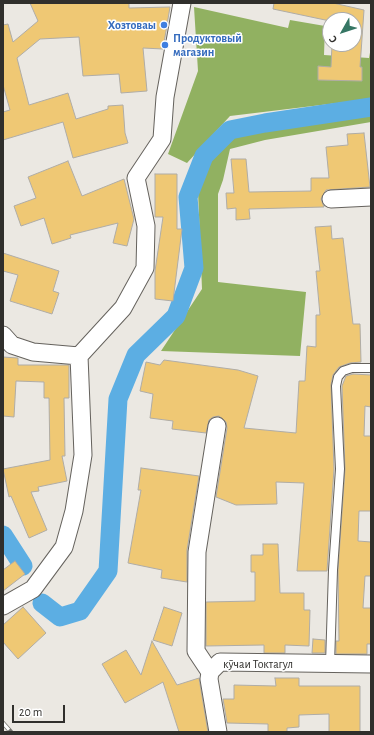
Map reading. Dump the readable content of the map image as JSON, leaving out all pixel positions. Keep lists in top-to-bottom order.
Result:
{
  "streets": {
    "street": ["кӯчаи Токтагул"]
  },
  "places": ["Хозтоваы", "Продуктовый магазин"],
  "scale_bar": "20 m",
  "north": "bottom left"
}
